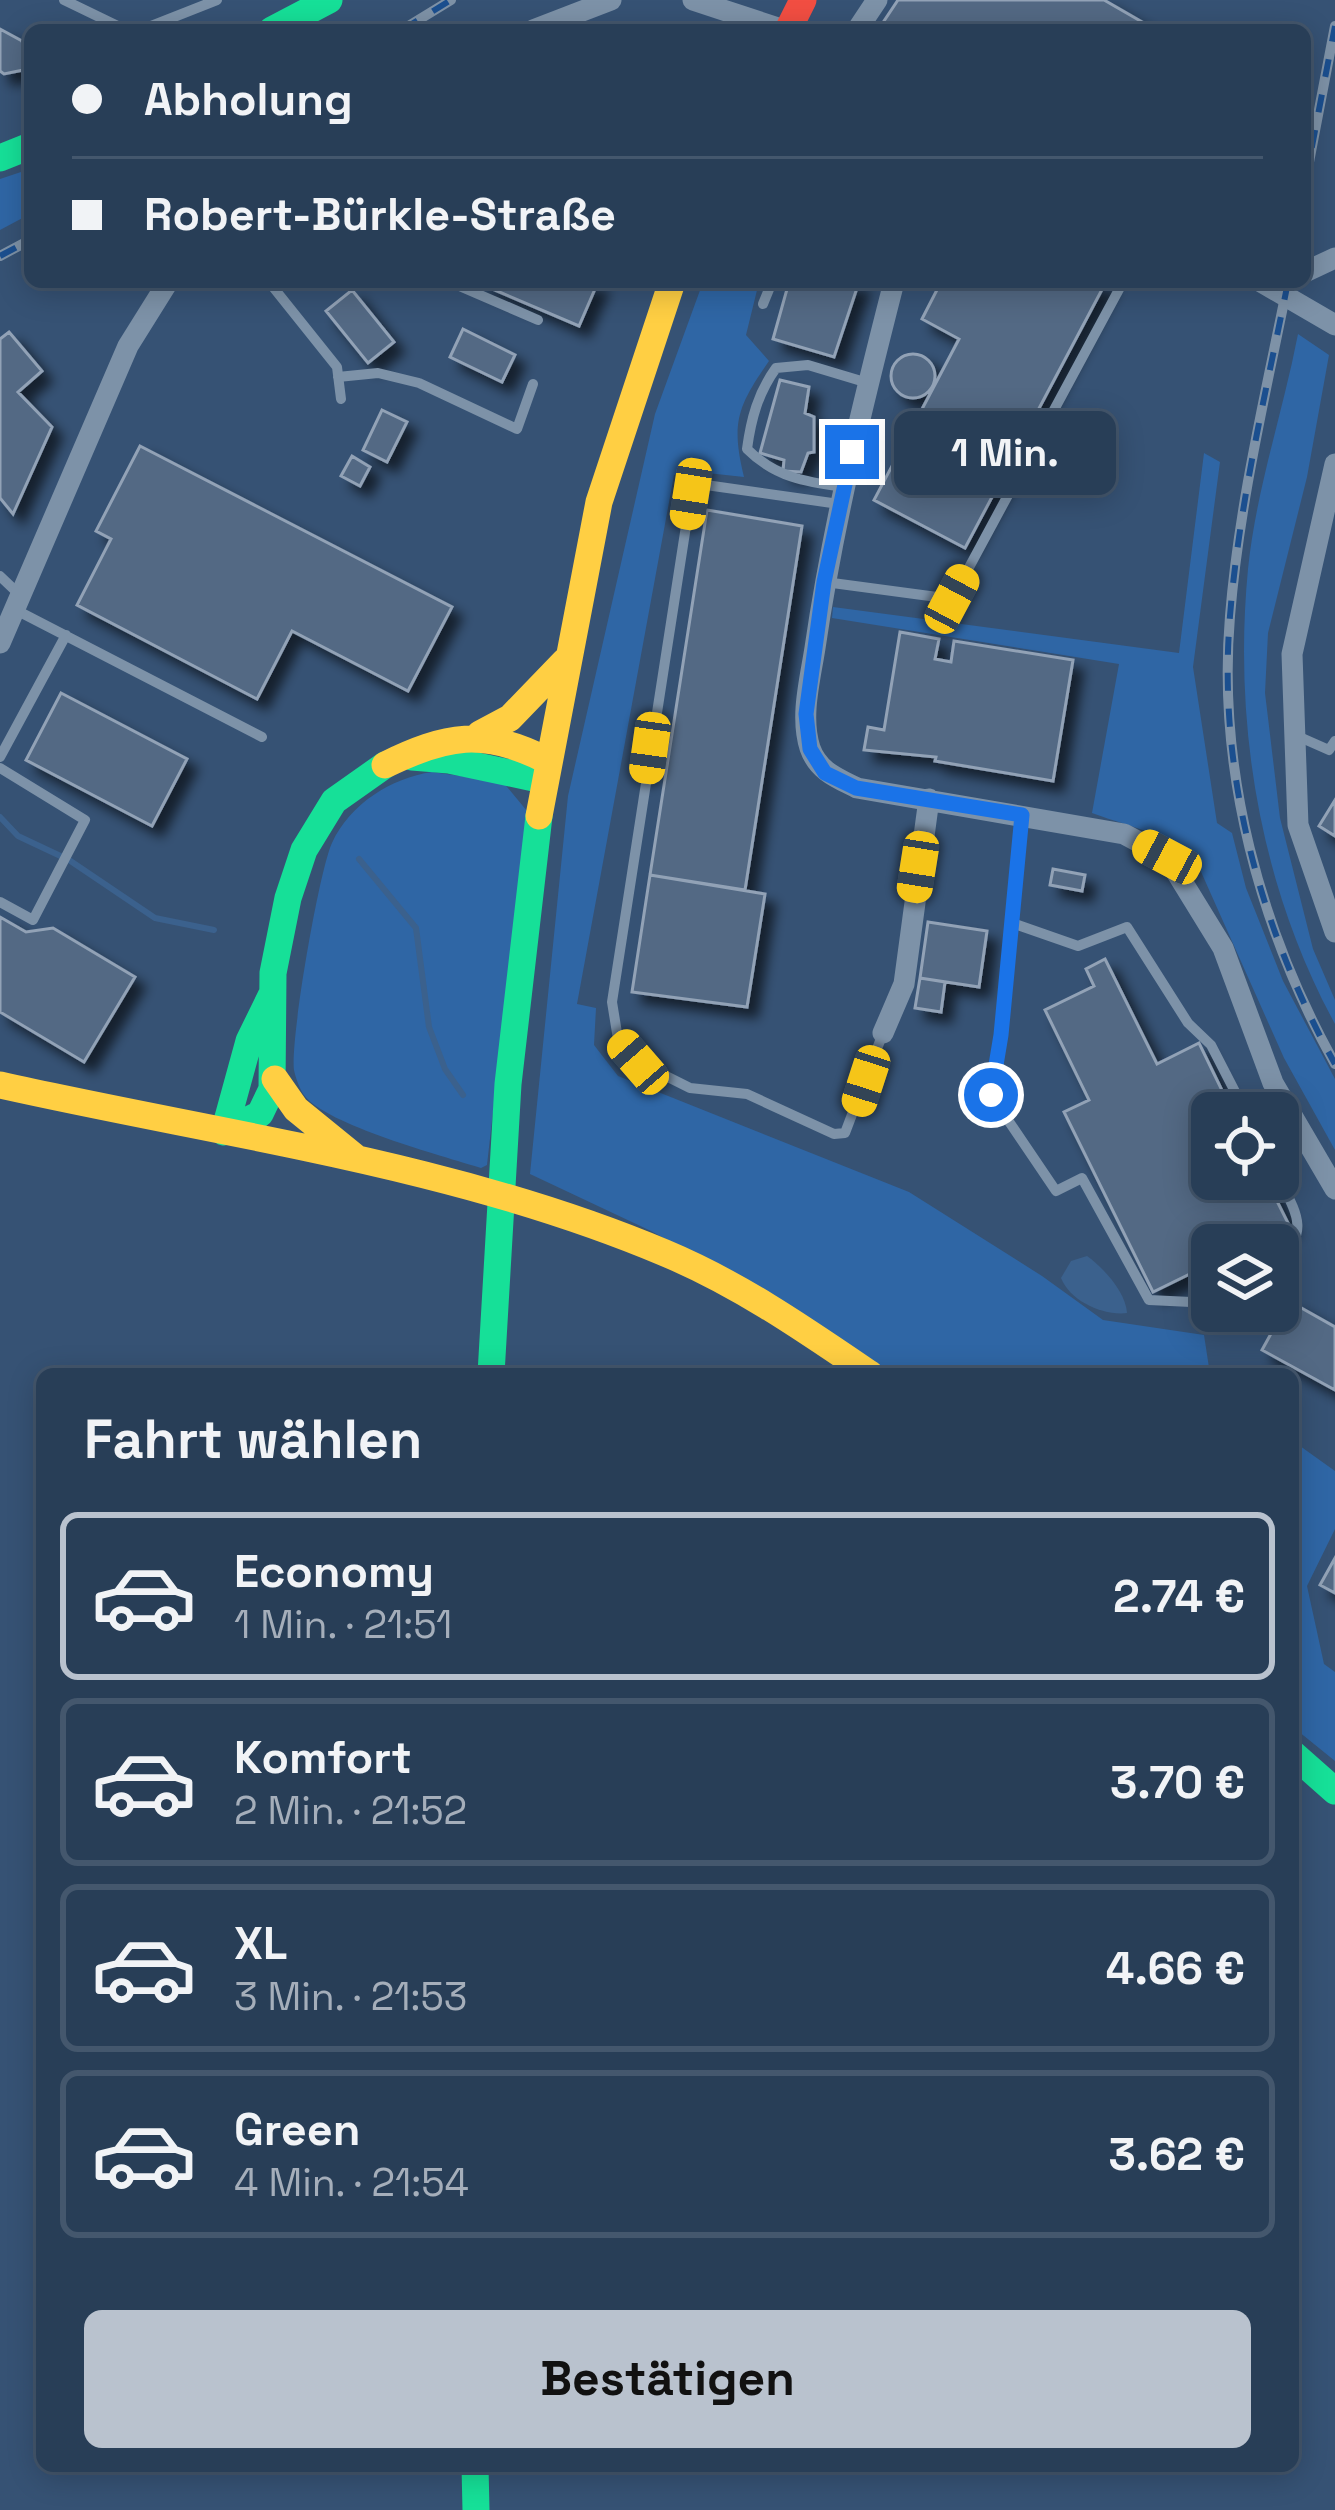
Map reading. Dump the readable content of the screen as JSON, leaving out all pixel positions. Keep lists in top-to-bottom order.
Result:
{
  "page": {
    "banner": ["Abholung", "Robert-Bürkle-Straße"],
    "bubble": "1 Min.",
    "heading": "Fahrt wählen",
    "list": [
      {
        "name": "Economy",
        "note": "1 Min. · 21:51",
        "value": "2.74 €"
      },
      {
        "name": "Komfort",
        "note": "2 Min. · 21:52",
        "value": "3.70 €"
      },
      {
        "name": "XL",
        "note": "3 Min. · 21:53",
        "value": "4.66 €"
      },
      {
        "name": "Green",
        "note": "4 Min. · 21:54",
        "value": "3.62 €"
      }
    ],
    "buttons": "Bestätigen"
  }
}
